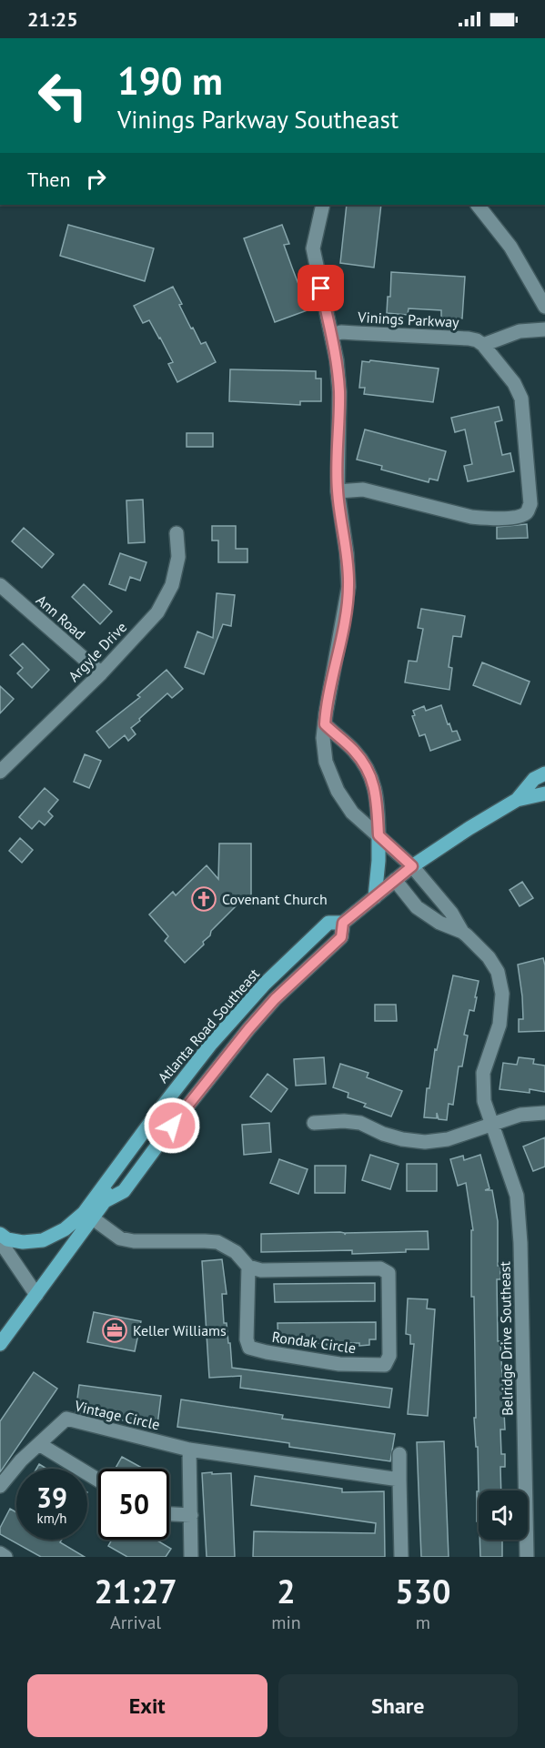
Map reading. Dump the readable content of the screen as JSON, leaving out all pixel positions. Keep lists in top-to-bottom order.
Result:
{
  "streets": {
    "main road": ["Atlanta Road Southeast"],
    "street": [
      "Vinings Parkway",
      "Ann Road",
      "Argyle Drive",
      "Belridge Drive Southeast",
      "Rondak Circle",
      "Vintage Circle"
    ]
  },
  "crossings": [
    ["Vinings Parkway", "Belridge Drive Southeast"],
    ["Ann Road", "Argyle Drive"],
    ["Atlanta Road Southeast", "Belridge Drive Southeast"]
  ],
  "places": {
    "church": ["Covenant Church"],
    "office": ["Keller Williams"]
  },
  "page": {
    "status": "21:25",
    "turn": ["190 m", "Vinings Parkway Southeast"],
    "then": "Then",
    "speed": "39 km/h",
    "limit": "50",
    "eta": [
      "21:27",
      "Arrival",
      "2",
      "min",
      "530",
      "m"
    ],
    "buttons": ["Exit", "Share"]
  }
}
